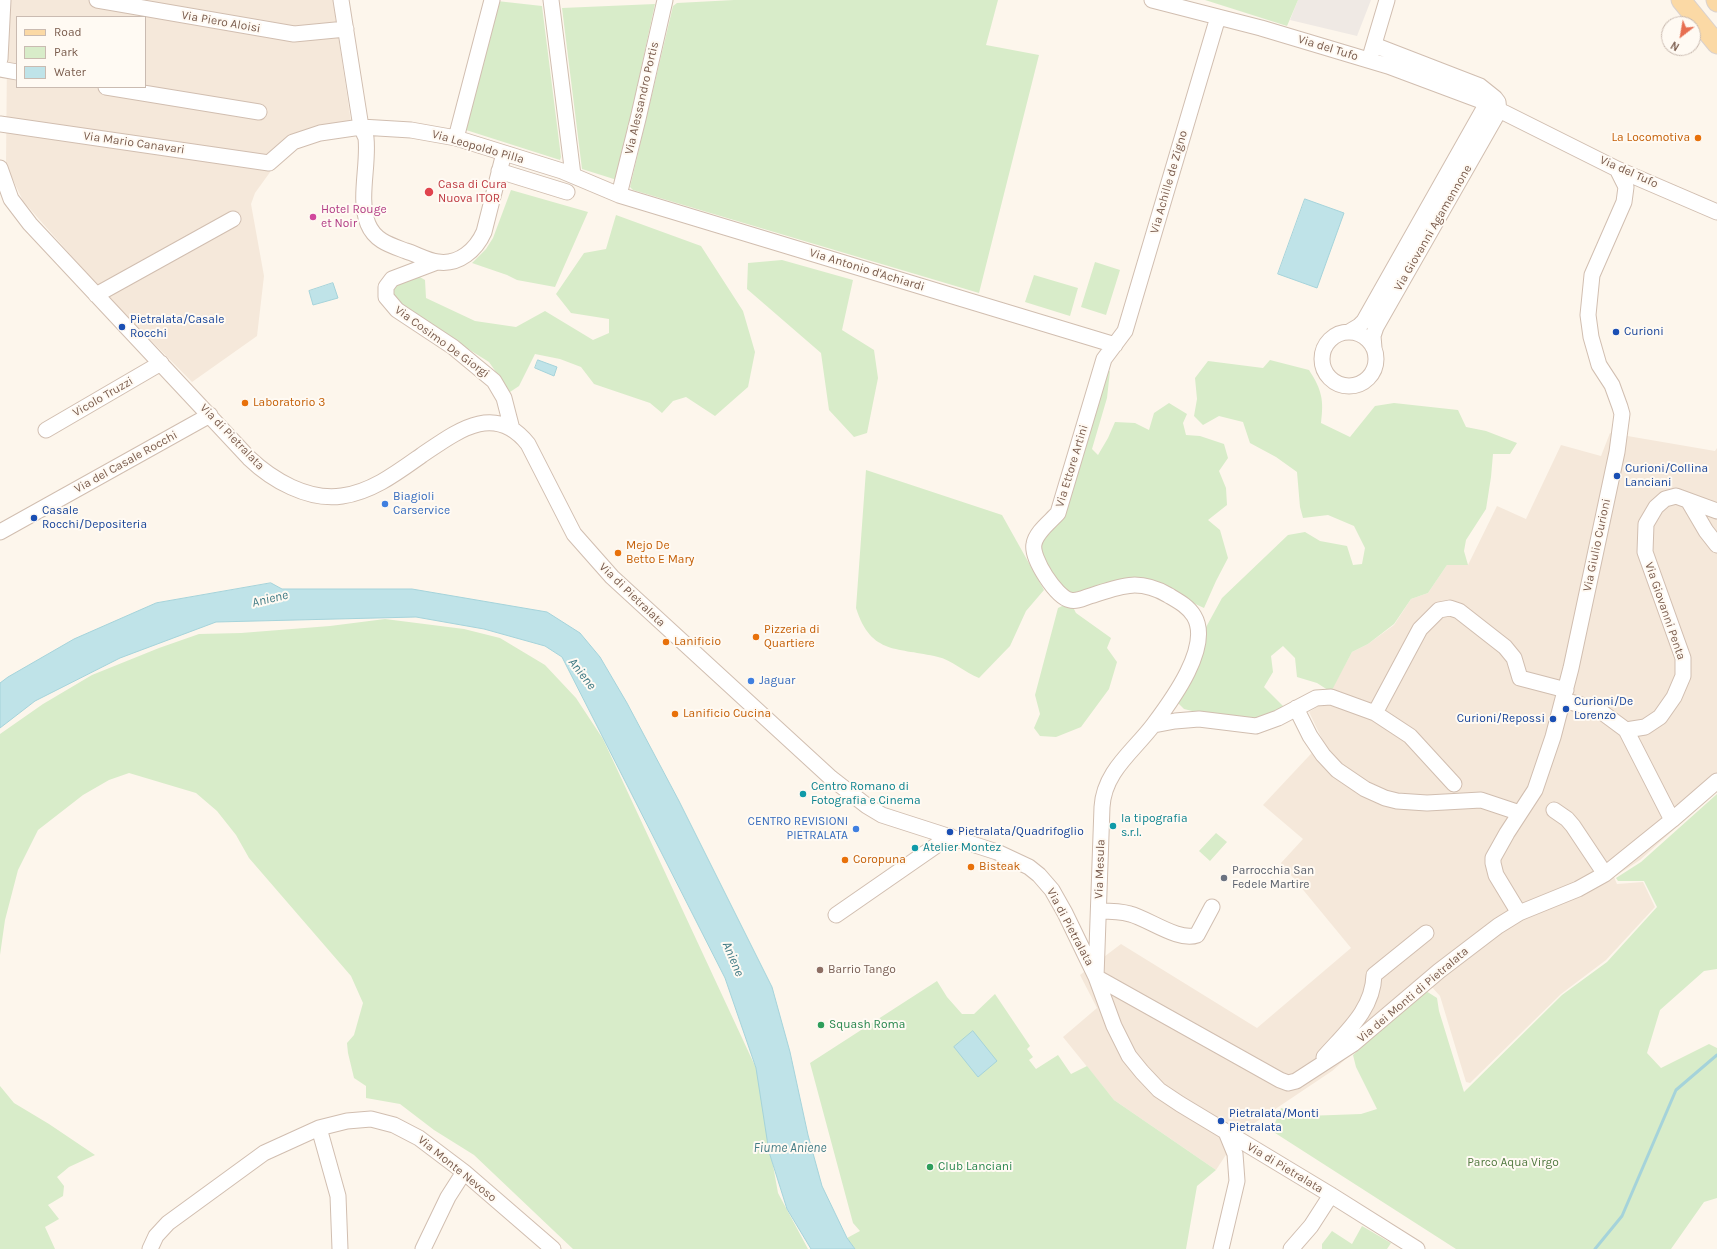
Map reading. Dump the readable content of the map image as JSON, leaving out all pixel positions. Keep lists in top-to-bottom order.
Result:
{
  "streets": {
    "street": [
      "Via Piero Aloisi",
      "Via del Tufo",
      "Via Alessandro Portis",
      "Via Mario Canavari",
      "Via Leopoldo Pilla",
      "Via Achille de Zigno",
      "Via Giovanni Agamennone",
      "Via Antonio d'Achiardi",
      "Via Cosimo De Giorgi",
      "Vicolo Truzzi",
      "Via di Pietralata",
      "Via del Casale Rocchi",
      "Via Ettore Artini",
      "Via Giulio Curioni",
      "Via Giovanni Penta",
      "Via Mesula",
      "Via dei Monti di Pietralata",
      "Via Monte Nevoso"
    ]
  },
  "crossings": [
    ["Via Piero Aloisi", "Via Cosimo De Giorgi"],
    ["Via del Tufo", "Via Achille de Zigno"],
    ["Via del Tufo", "Via Giovanni Agamennone"],
    ["Via del Tufo", "Via Giulio Curioni"],
    ["Via Alessandro Portis", "Via Leopoldo Pilla"],
    ["Via Alessandro Portis", "Via Antonio d'Achiardi"],
    ["Via Mario Canavari", "Via Leopoldo Pilla"],
    ["Via Leopoldo Pilla", "Via Antonio d'Achiardi"],
    ["Via Leopoldo Pilla", "Via Cosimo De Giorgi"],
    ["Via Achille de Zigno", "Via Antonio d'Achiardi"],
    ["Via Achille de Zigno", "Via Ettore Artini"],
    ["Via Antonio d'Achiardi", "Via Ettore Artini"],
    ["Via Cosimo De Giorgi", "Via di Pietralata"],
    ["Vicolo Truzzi", "Via di Pietralata"],
    ["Via di Pietralata", "Via del Casale Rocchi"],
    ["Via di Pietralata", "Via Mesula"],
    ["Via di Pietralata", "Via dei Monti di Pietralata"],
    ["Via Ettore Artini", "Via Mesula"],
    ["Via Giulio Curioni", "Via dei Monti di Pietralata"],
    ["Via Mesula", "Via dei Monti di Pietralata"]
  ],
  "water": ["Aniene", "Fiume Aniene"],
  "parks": ["Parco Aqua Virgo"],
  "places": [
    "La Locomotiva",
    "Casa di Cura Nuova ITOR",
    "Hotel Rouge et Noir",
    "Pietralata/Casale Rocchi",
    "Curioni",
    "Laboratorio 3",
    "Curioni/Collina Lanciani",
    "Biagioli Carservice",
    "Casale Rocchi/Depositeria",
    "Mejo De Betto E Mary",
    "Pizzeria di Quartiere",
    "Lanificio",
    "Jaguar",
    "Curioni/De Lorenzo",
    "Lanificio Cucina",
    "Curioni/Repossi",
    "Centro Romano di Fotografia e Cinema",
    "la tipografia s.r.l.",
    "CENTRO REVISIONI PIETRALATA",
    "Pietralata/Quadrifoglio",
    "Atelier Montez",
    "Coropuna",
    "Bisteak",
    "Parrocchia San Fedele Martire",
    "Barrio Tango",
    "Squash Roma",
    "Pietralata/Monti Pietralata",
    "Club Lanciani"
  ],
  "legend": ["Road", "Park", "Water"],
  "north": "bottom left"
}
